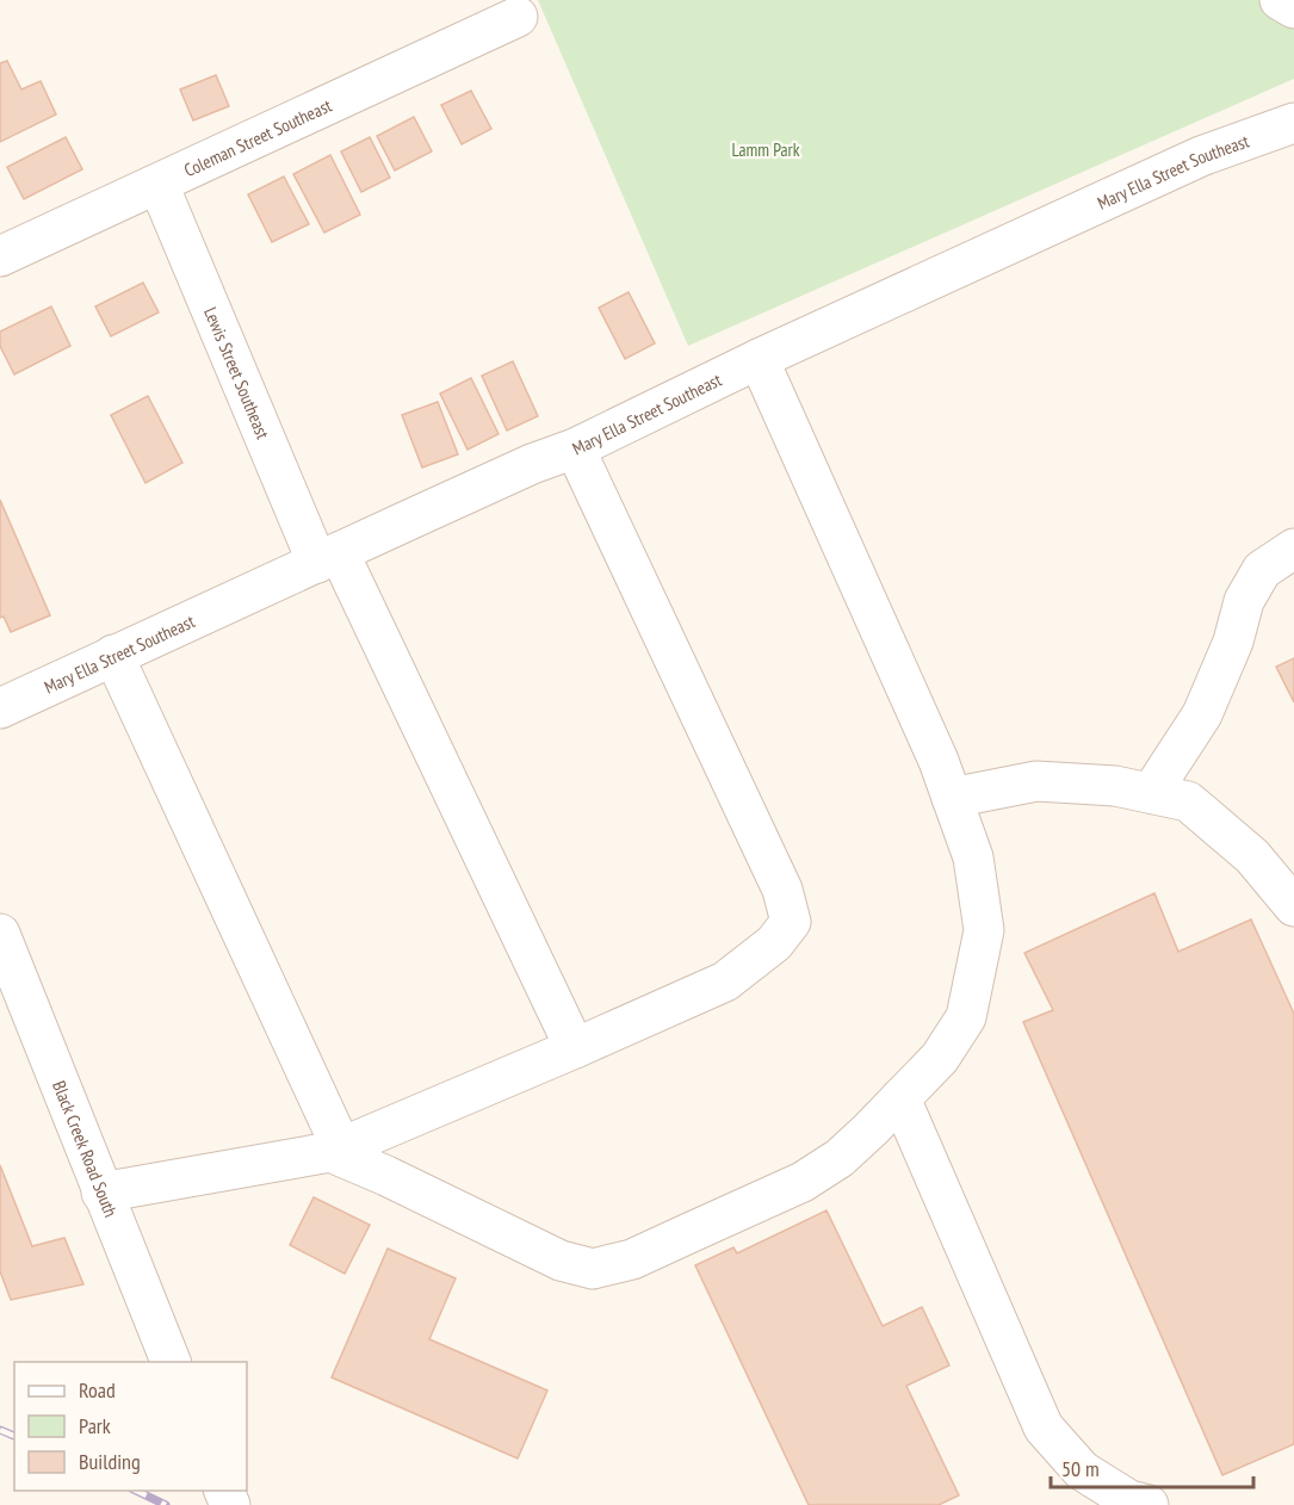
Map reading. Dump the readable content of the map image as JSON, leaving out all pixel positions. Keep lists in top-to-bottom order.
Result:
{
  "streets": {
    "street": [
      "Coleman Street Southeast",
      "Mary Ella Street Southeast",
      "Lewis Street Southeast",
      "Black Creek Road South"
    ]
  },
  "crossings": [
    ["Coleman Street Southeast", "Lewis Street Southeast"],
    ["Mary Ella Street Southeast", "Lewis Street Southeast"]
  ],
  "parks": ["Lamm Park"],
  "legend": ["Road", "Park", "Building"],
  "scale_bar": "50 m"
}
